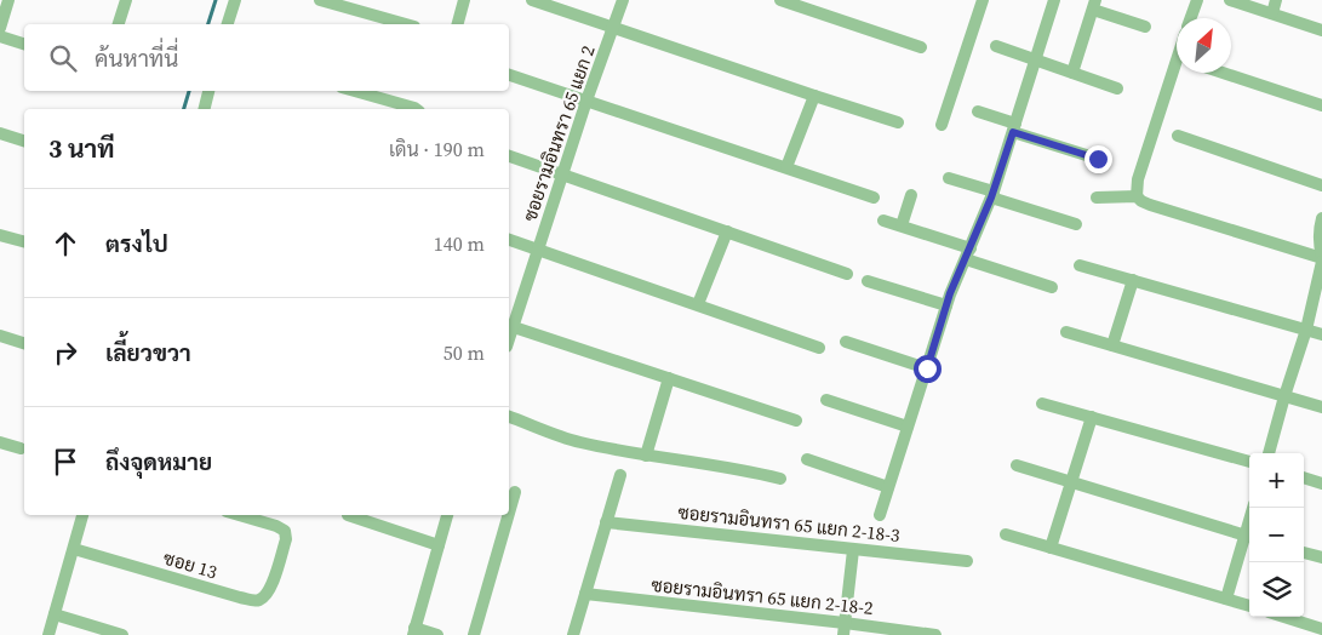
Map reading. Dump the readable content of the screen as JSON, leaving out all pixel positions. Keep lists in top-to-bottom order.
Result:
{
  "streets": {
    "street": [
      "ซอยรามอินทรา 65 แยก 2",
      "ซอยรามอินทรา 65 แยก 2-18-3",
      "ซอย 13",
      "ซอยรามอินทรา 65 แยก 2-18-2"
    ]
  },
  "north": "top right",
  "page": {
    "search": "ค้นหาที่นี่",
    "heading": ["3 นาที", "เดิน · 190 m"],
    "list": [
      ["ตรงไป", "140 m"],
      ["เลี้ยวขวา", "50 m"],
      "ถึงจุดหมาย"
    ],
    "map_buttons": ["+", "−"]
  }
}
